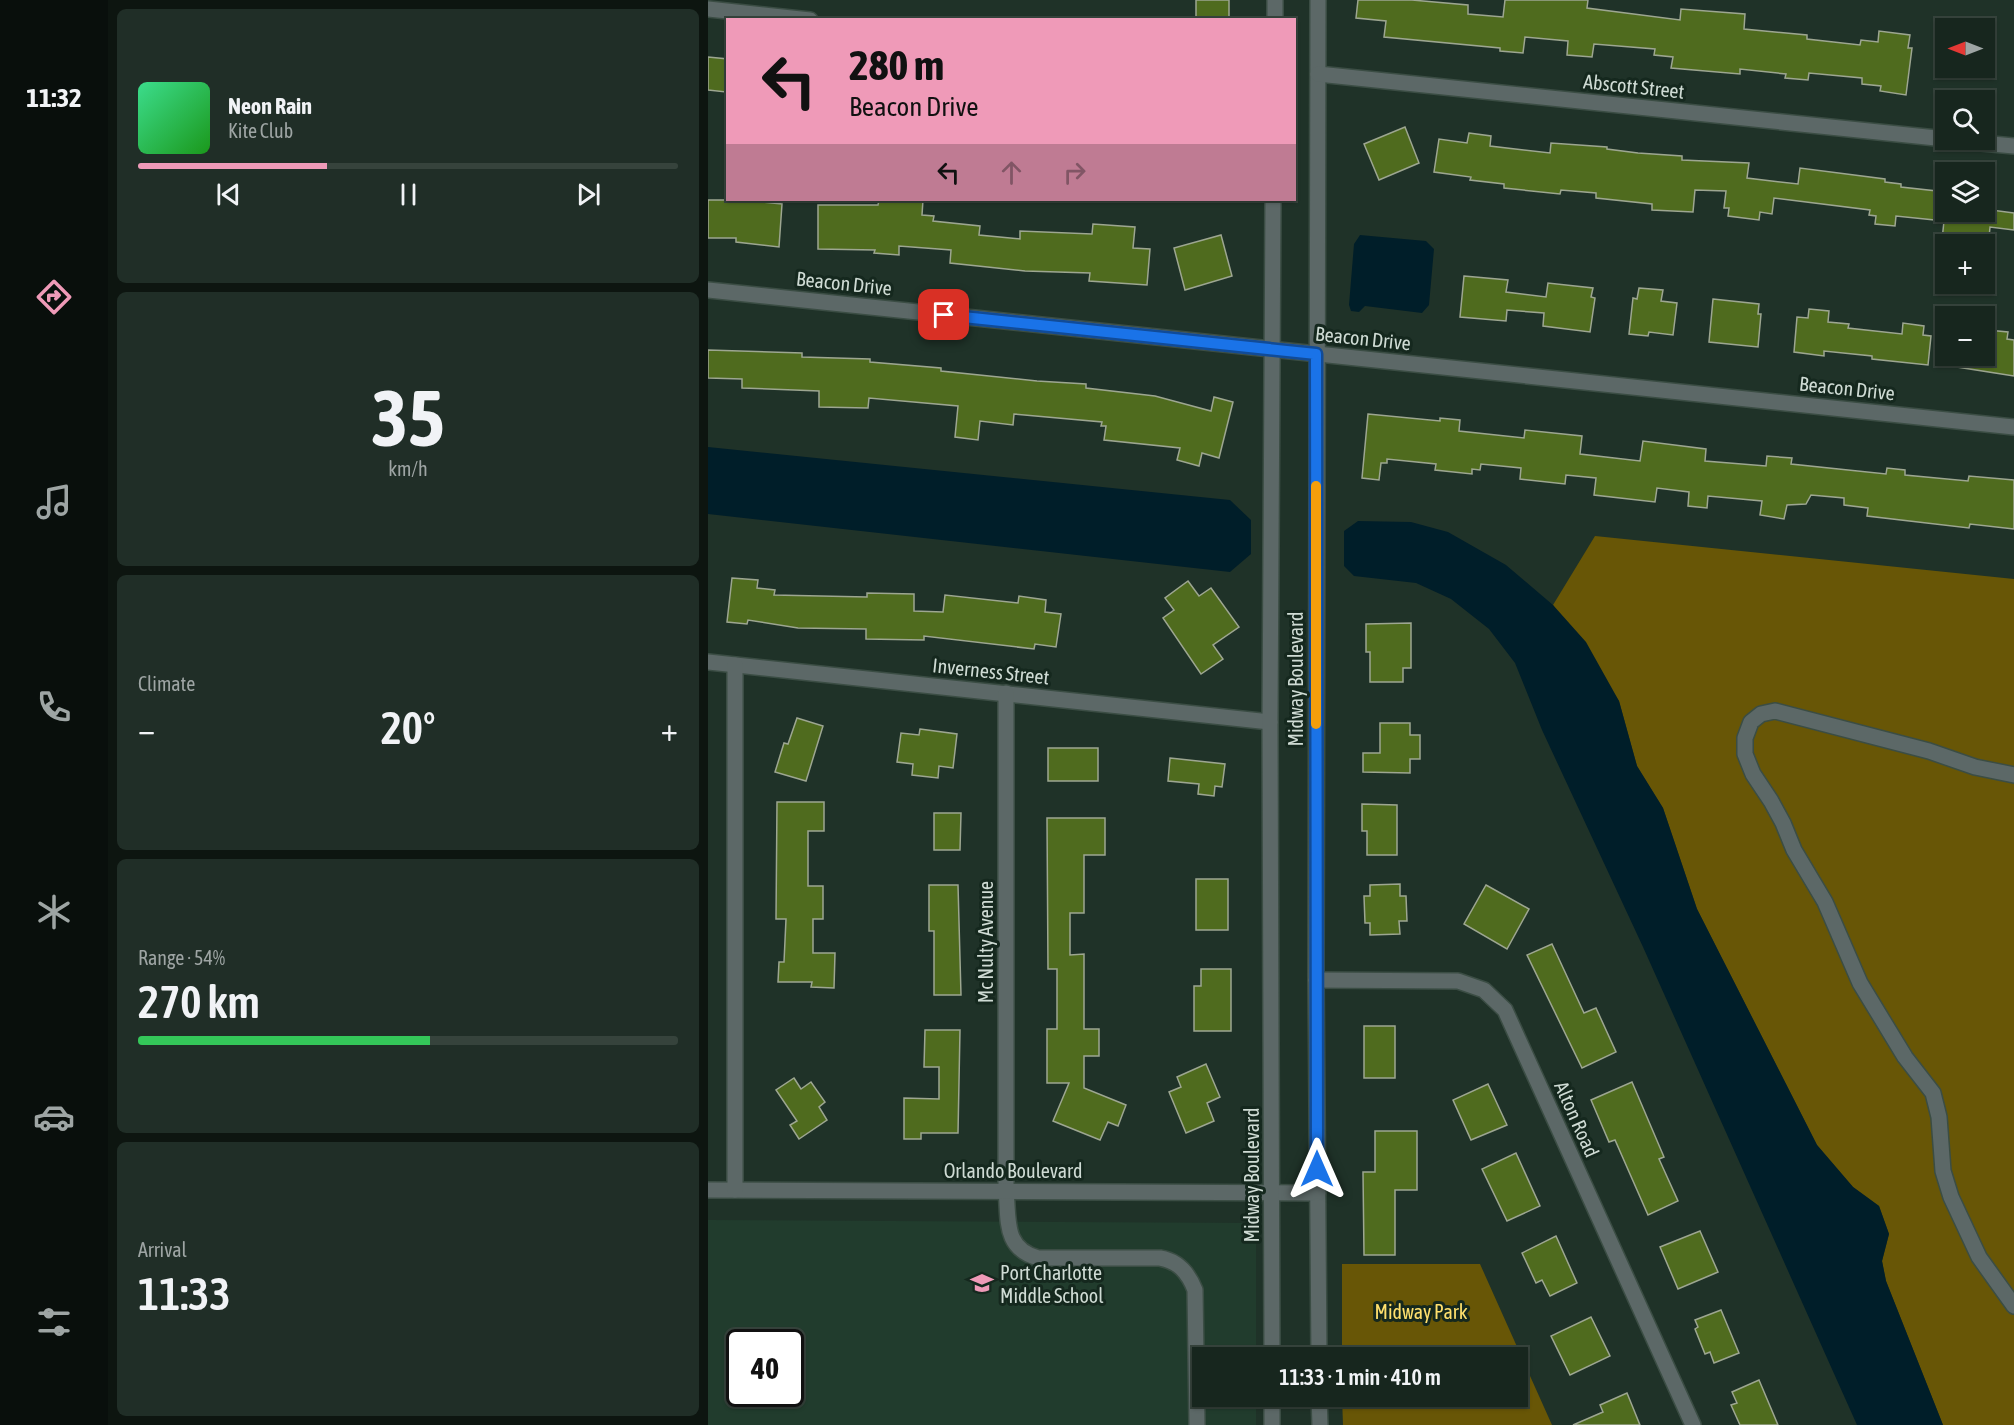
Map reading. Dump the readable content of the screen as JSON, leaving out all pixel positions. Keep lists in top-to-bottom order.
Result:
{
  "streets": {
    "street": [
      "Abscott Street",
      "Beacon Drive",
      "Inverness Street",
      "Midway Boulevard",
      "Mc Nulty Avenue",
      "Alton Road",
      "Orlando Boulevard"
    ]
  },
  "crossings": [
    ["Abscott Street", "Midway Boulevard"],
    ["Beacon Drive", "Midway Boulevard"],
    ["Inverness Street", "Midway Boulevard"],
    ["Inverness Street", "Mc Nulty Avenue"],
    ["Midway Boulevard", "Alton Road"],
    ["Midway Boulevard", "Orlando Boulevard"],
    ["Mc Nulty Avenue", "Orlando Boulevard"]
  ],
  "parks": ["Midway Park"],
  "places": {
    "school or university": ["Port Charlotte Middle School"]
  },
  "north": "left",
  "page": {
    "tabs": "11:32",
    "map_buttons": ["+", "−"],
    "turn": ["280 m", "Beacon Drive"],
    "song": ["Neon Rain", "Kite Club"],
    "tile": [
      ["35", "km/h"],
      "Climate",
      ["Range · 54%", "270 km"],
      ["Arrival", "11:33"]
    ],
    "heat": ["−", "20°", "+"],
    "limit": "40",
    "trip": "11:33 · 1 min · 410 m"
  }
}
